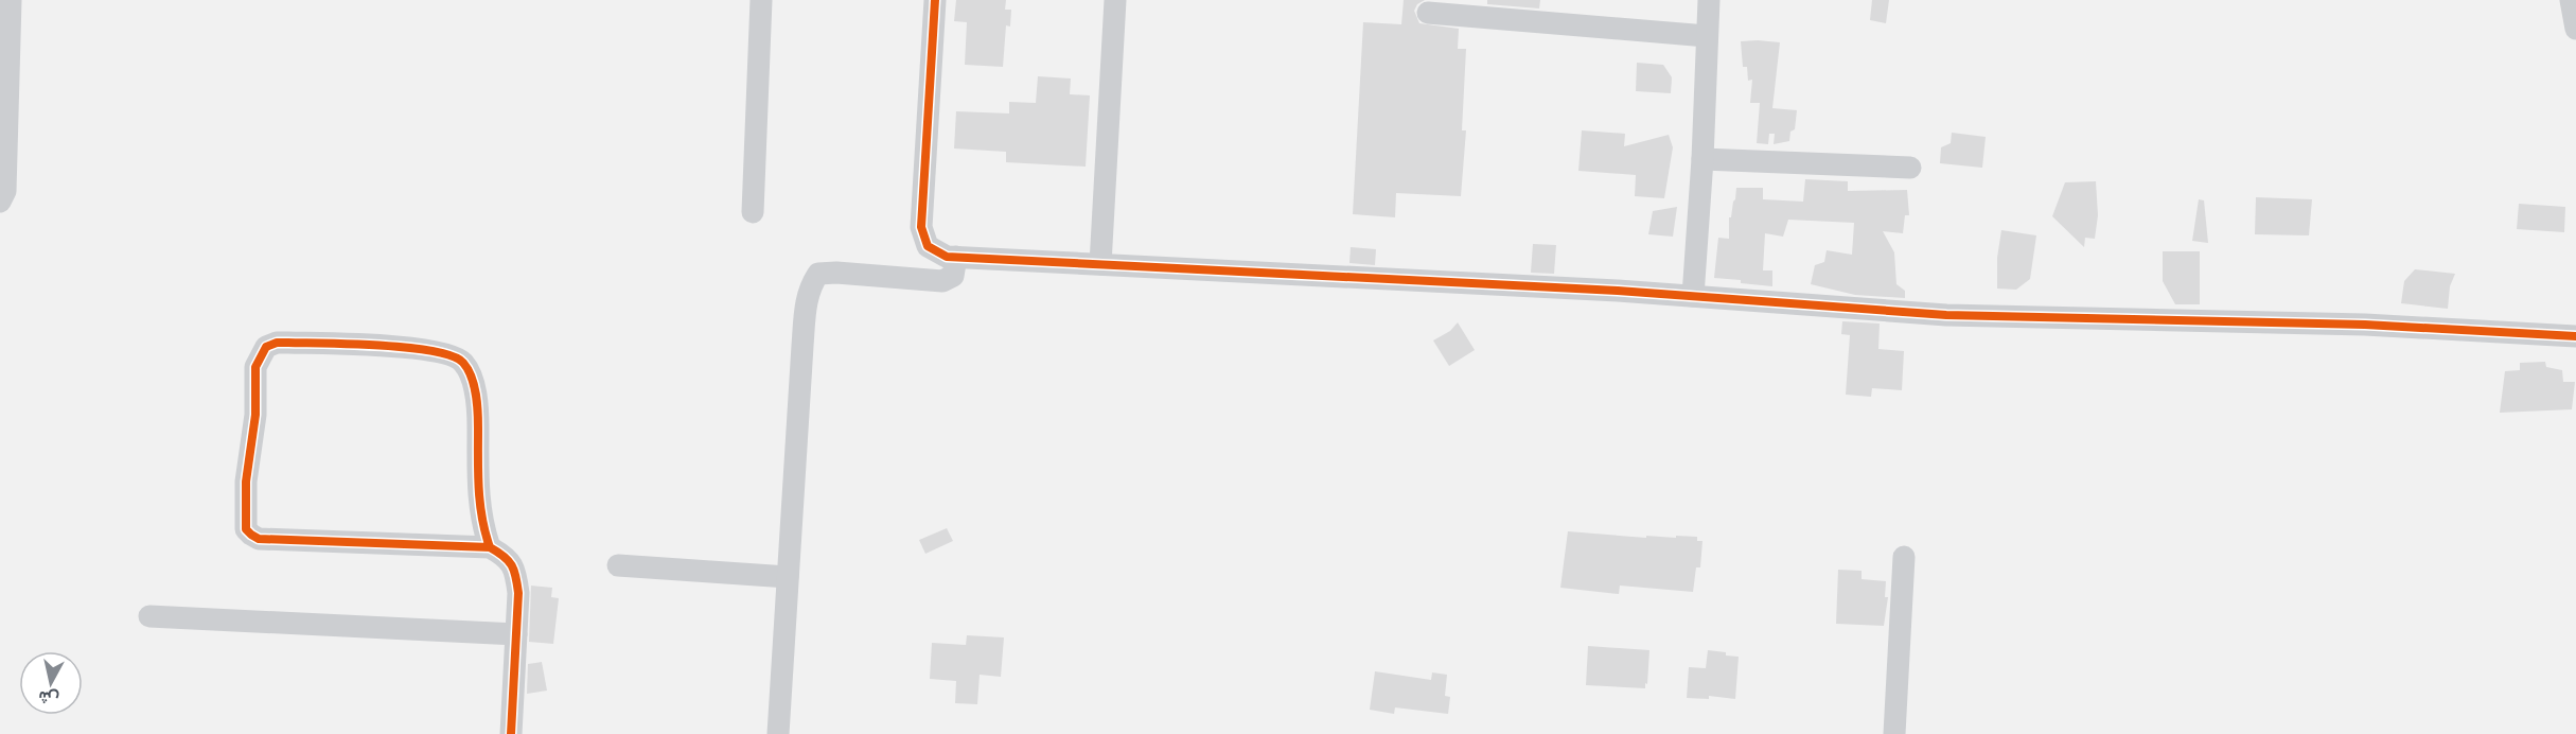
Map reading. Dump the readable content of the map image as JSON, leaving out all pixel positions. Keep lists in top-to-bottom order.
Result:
{
  "north": "bottom"
}
